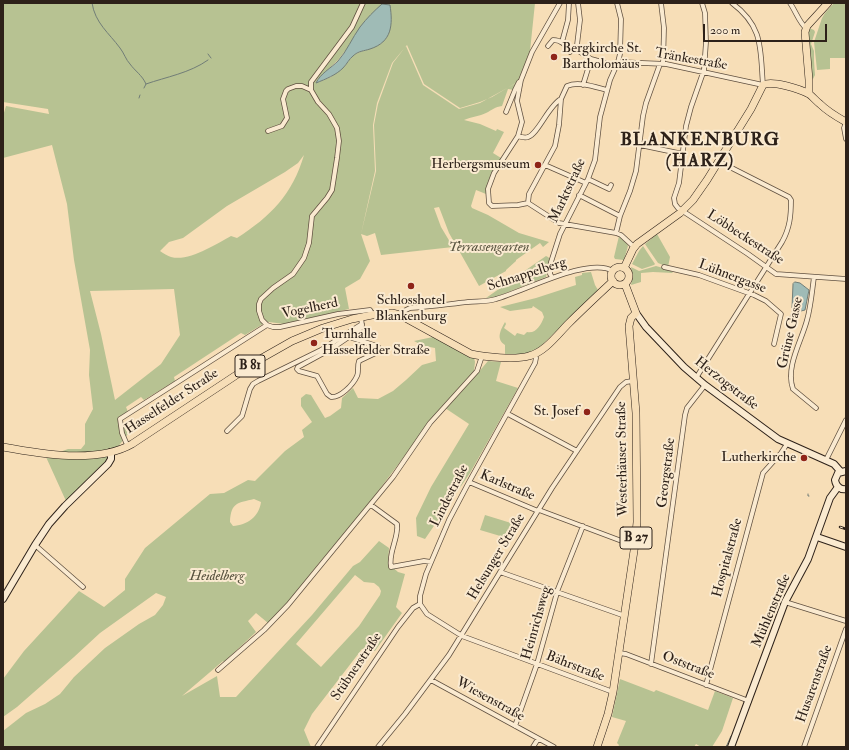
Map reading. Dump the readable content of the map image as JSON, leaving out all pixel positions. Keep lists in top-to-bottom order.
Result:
{
  "streets": {
    "main road": [
      "B 81",
      "Herzogstraße",
      "Hasselfelder Straße",
      "Westerhäuser Straße",
      "B 27"
    ],
    "street": [
      "Tränkestraße",
      "Marktstraße",
      "Löbbeckestraße",
      "Schnappelberg",
      "Lühnergasse",
      "Vogelherd",
      "Grüne Gasse",
      "Georgstraße",
      "Karlstraße",
      "Lindestraße",
      "Helsunger Straße",
      "Hospitalstraße",
      "Mühlenstraße",
      "Heinrichsweg",
      "Oststraße",
      "Stübnerstraße",
      "Bährstraße",
      "Husarenstraße",
      "Wiesenstraße"
    ]
  },
  "crossings": [
    ["Tränkestraße", "Marktstraße"],
    ["Marktstraße", "Schnappelberg"],
    ["Löbbeckestraße", "Grüne Gasse"],
    ["Schnappelberg", "Herzogstraße"],
    ["Schnappelberg", "Hasselfelder Straße"],
    ["Vogelherd", "Hasselfelder Straße"],
    ["Herzogstraße", "Hasselfelder Straße"],
    ["Herzogstraße", "Westerhäuser Straße"],
    ["Herzogstraße", "Georgstraße"],
    ["Herzogstraße", "Hospitalstraße"],
    ["Herzogstraße", "Mühlenstraße"],
    ["Hasselfelder Straße", "Lindestraße"],
    ["Westerhäuser Straße", "Karlstraße"],
    ["Westerhäuser Straße", "Helsunger Straße"],
    ["Westerhäuser Straße", "Oststraße"],
    ["Westerhäuser Straße", "Bährstraße"],
    ["Georgstraße", "Oststraße"],
    ["Karlstraße", "Lindestraße"],
    ["Karlstraße", "Helsunger Straße"],
    ["Karlstraße", "Heinrichsweg"],
    ["Lindestraße", "Stübnerstraße"],
    ["Helsunger Straße", "Bährstraße"],
    ["Helsunger Straße", "Wiesenstraße"],
    ["Hospitalstraße", "Oststraße"],
    ["Mühlenstraße", "Oststraße"],
    ["Heinrichsweg", "Bährstraße"],
    ["Heinrichsweg", "Wiesenstraße"]
  ],
  "districts": ["BLANKENBURG (HARZ)"],
  "parks": ["Terrassengarten", "Heidelberg"],
  "places": [
    "Bergkirche St. Bartholomäus",
    "Herbergsmuseum",
    "Schlosshotel Blankenburg",
    "Turnhalle Hasselfelder Straße",
    "St. Josef",
    "Lutherkirche"
  ],
  "scale_bar": "200 m"
}
